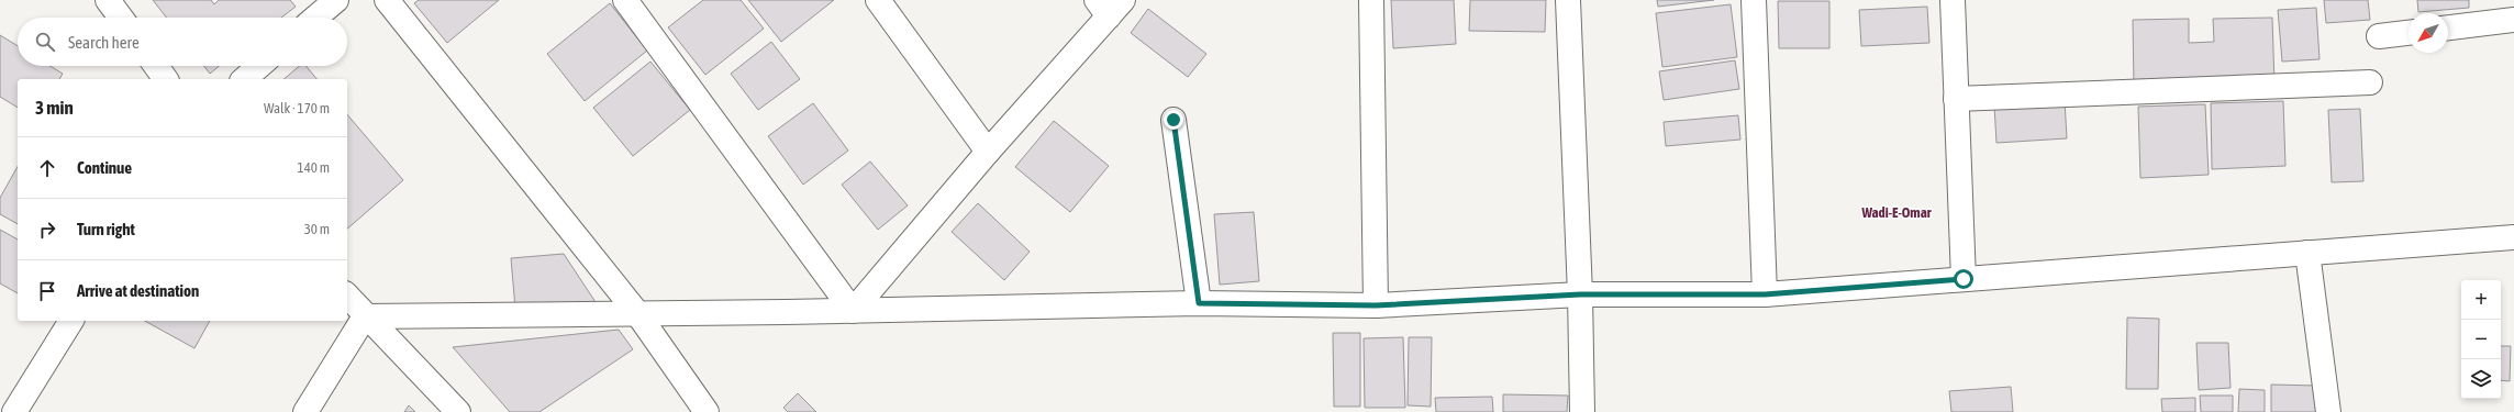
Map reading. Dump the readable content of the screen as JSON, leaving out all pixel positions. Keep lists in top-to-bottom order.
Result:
{
  "districts": ["Wadi-E-Omar"],
  "north": "bottom left",
  "page": {
    "search": "Search here",
    "heading": ["3 min", "Walk · 170 m"],
    "list": [
      ["Continue", "140 m"],
      ["Turn right", "30 m"],
      "Arrive at destination"
    ],
    "map_buttons": ["+", "−"]
  }
}
